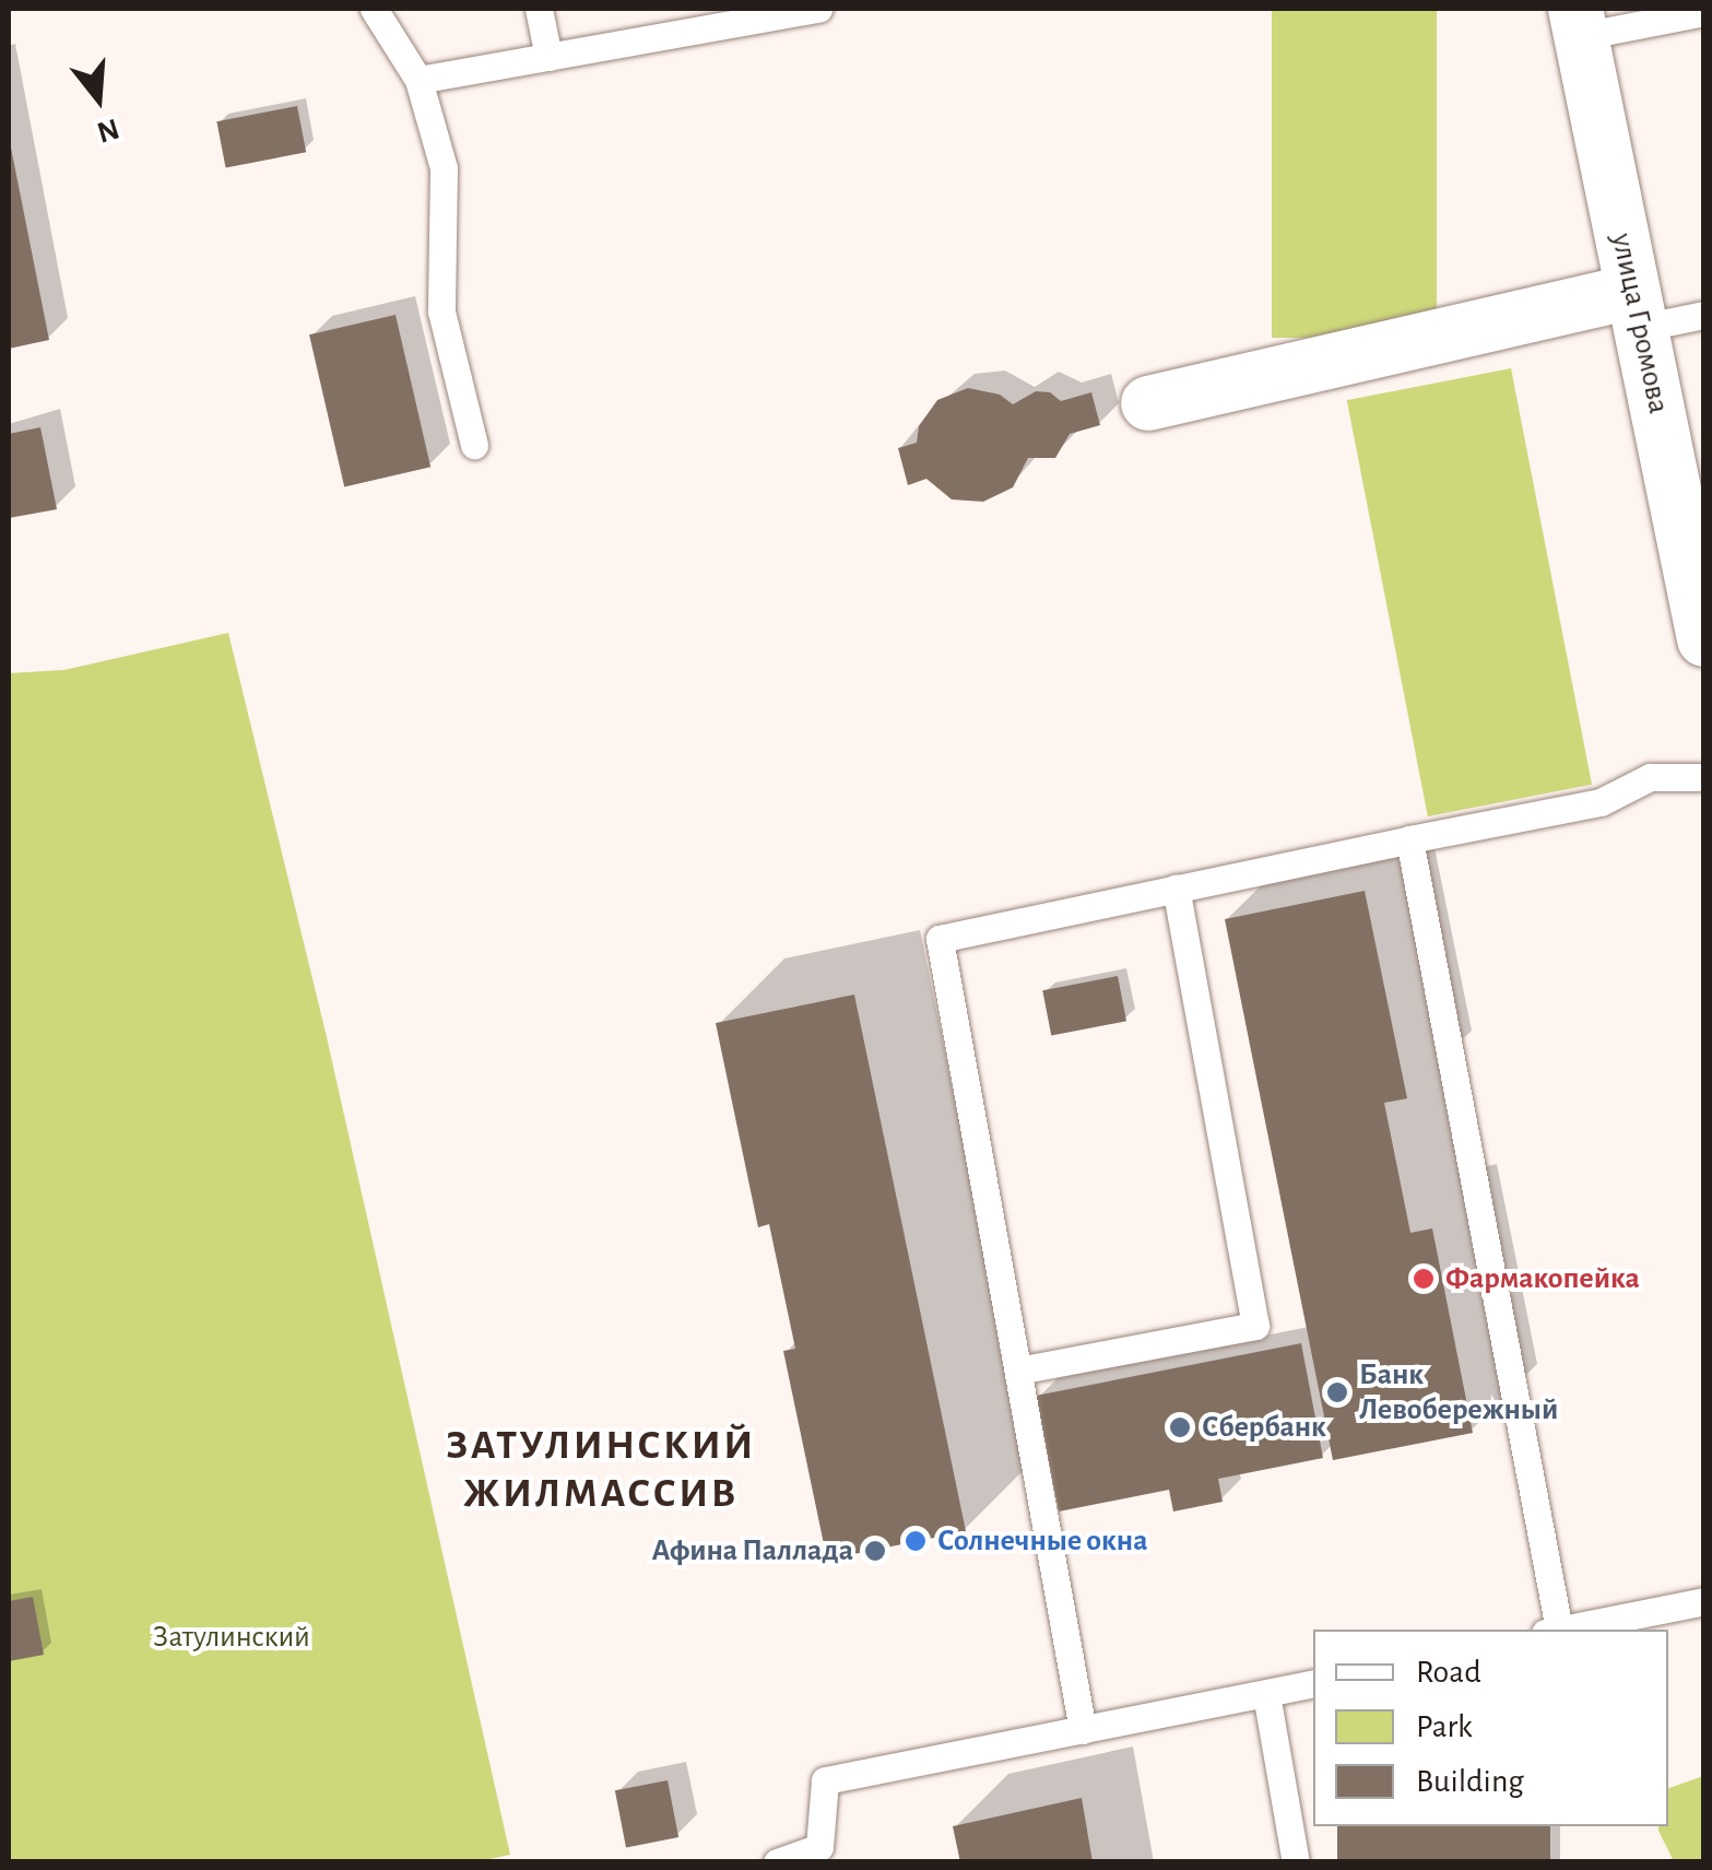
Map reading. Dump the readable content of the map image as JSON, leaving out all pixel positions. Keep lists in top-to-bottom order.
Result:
{
  "streets": {
    "street": ["улица Громова"]
  },
  "districts": ["ЗАТУЛИНСКИЙ ЖИЛМАССИВ"],
  "parks": ["Затулинский"],
  "places": [
    "Фармакопейка",
    "Банк Левобережный",
    "Сбербанк",
    "Солнечные окна",
    "Афина Паллада"
  ],
  "legend": ["Road", "Park", "Building"],
  "north": "bottom"
}
